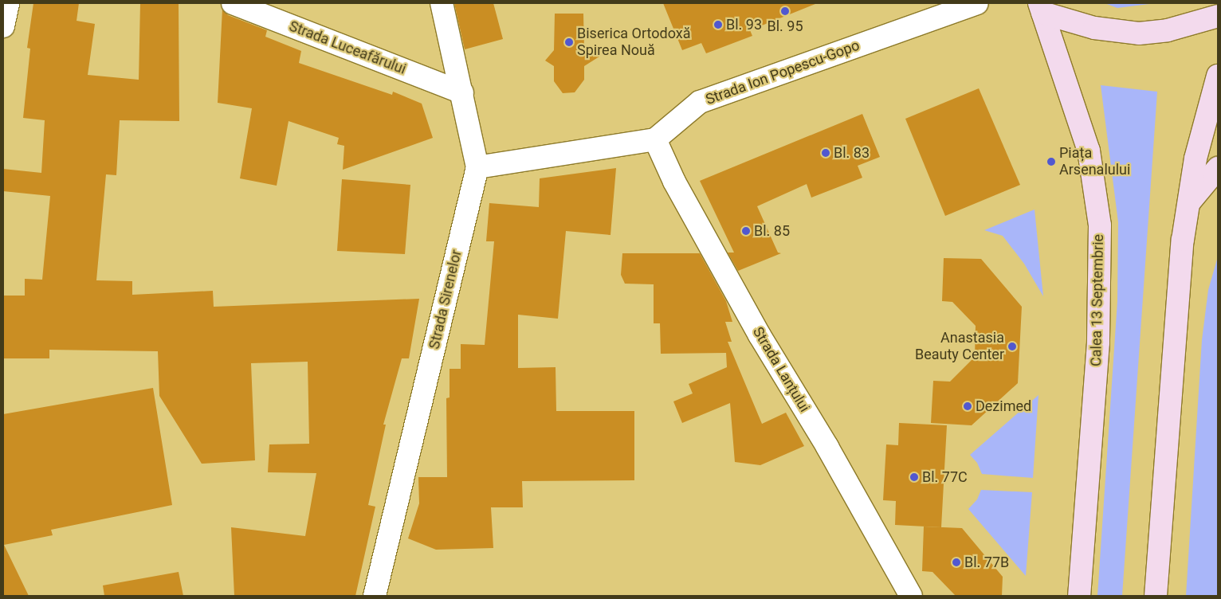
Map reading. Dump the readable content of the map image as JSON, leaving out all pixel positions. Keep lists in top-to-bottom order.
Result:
{
  "streets": {
    "main road": ["Calea 13 Septembrie"],
    "street": [
      "Strada Luceafărului",
      "Strada Ion Popescu-Gopo",
      "Strada Sirenelor",
      "Strada Lanțului"
    ]
  },
  "crossings": [
    ["Strada Luceafărului", "Strada Sirenelor"],
    ["Strada Ion Popescu-Gopo", "Strada Lanțului"]
  ],
  "places": [
    "Bl. 95",
    "Bl. 93",
    "Biserica Ortodoxă Spirea Nouă",
    "Bl. 83",
    "Piața Arsenalului",
    "Bl. 85",
    "Anastasia Beauty Center",
    "Dezimed",
    "Bl. 77C",
    "Bl. 77B"
  ]
}
